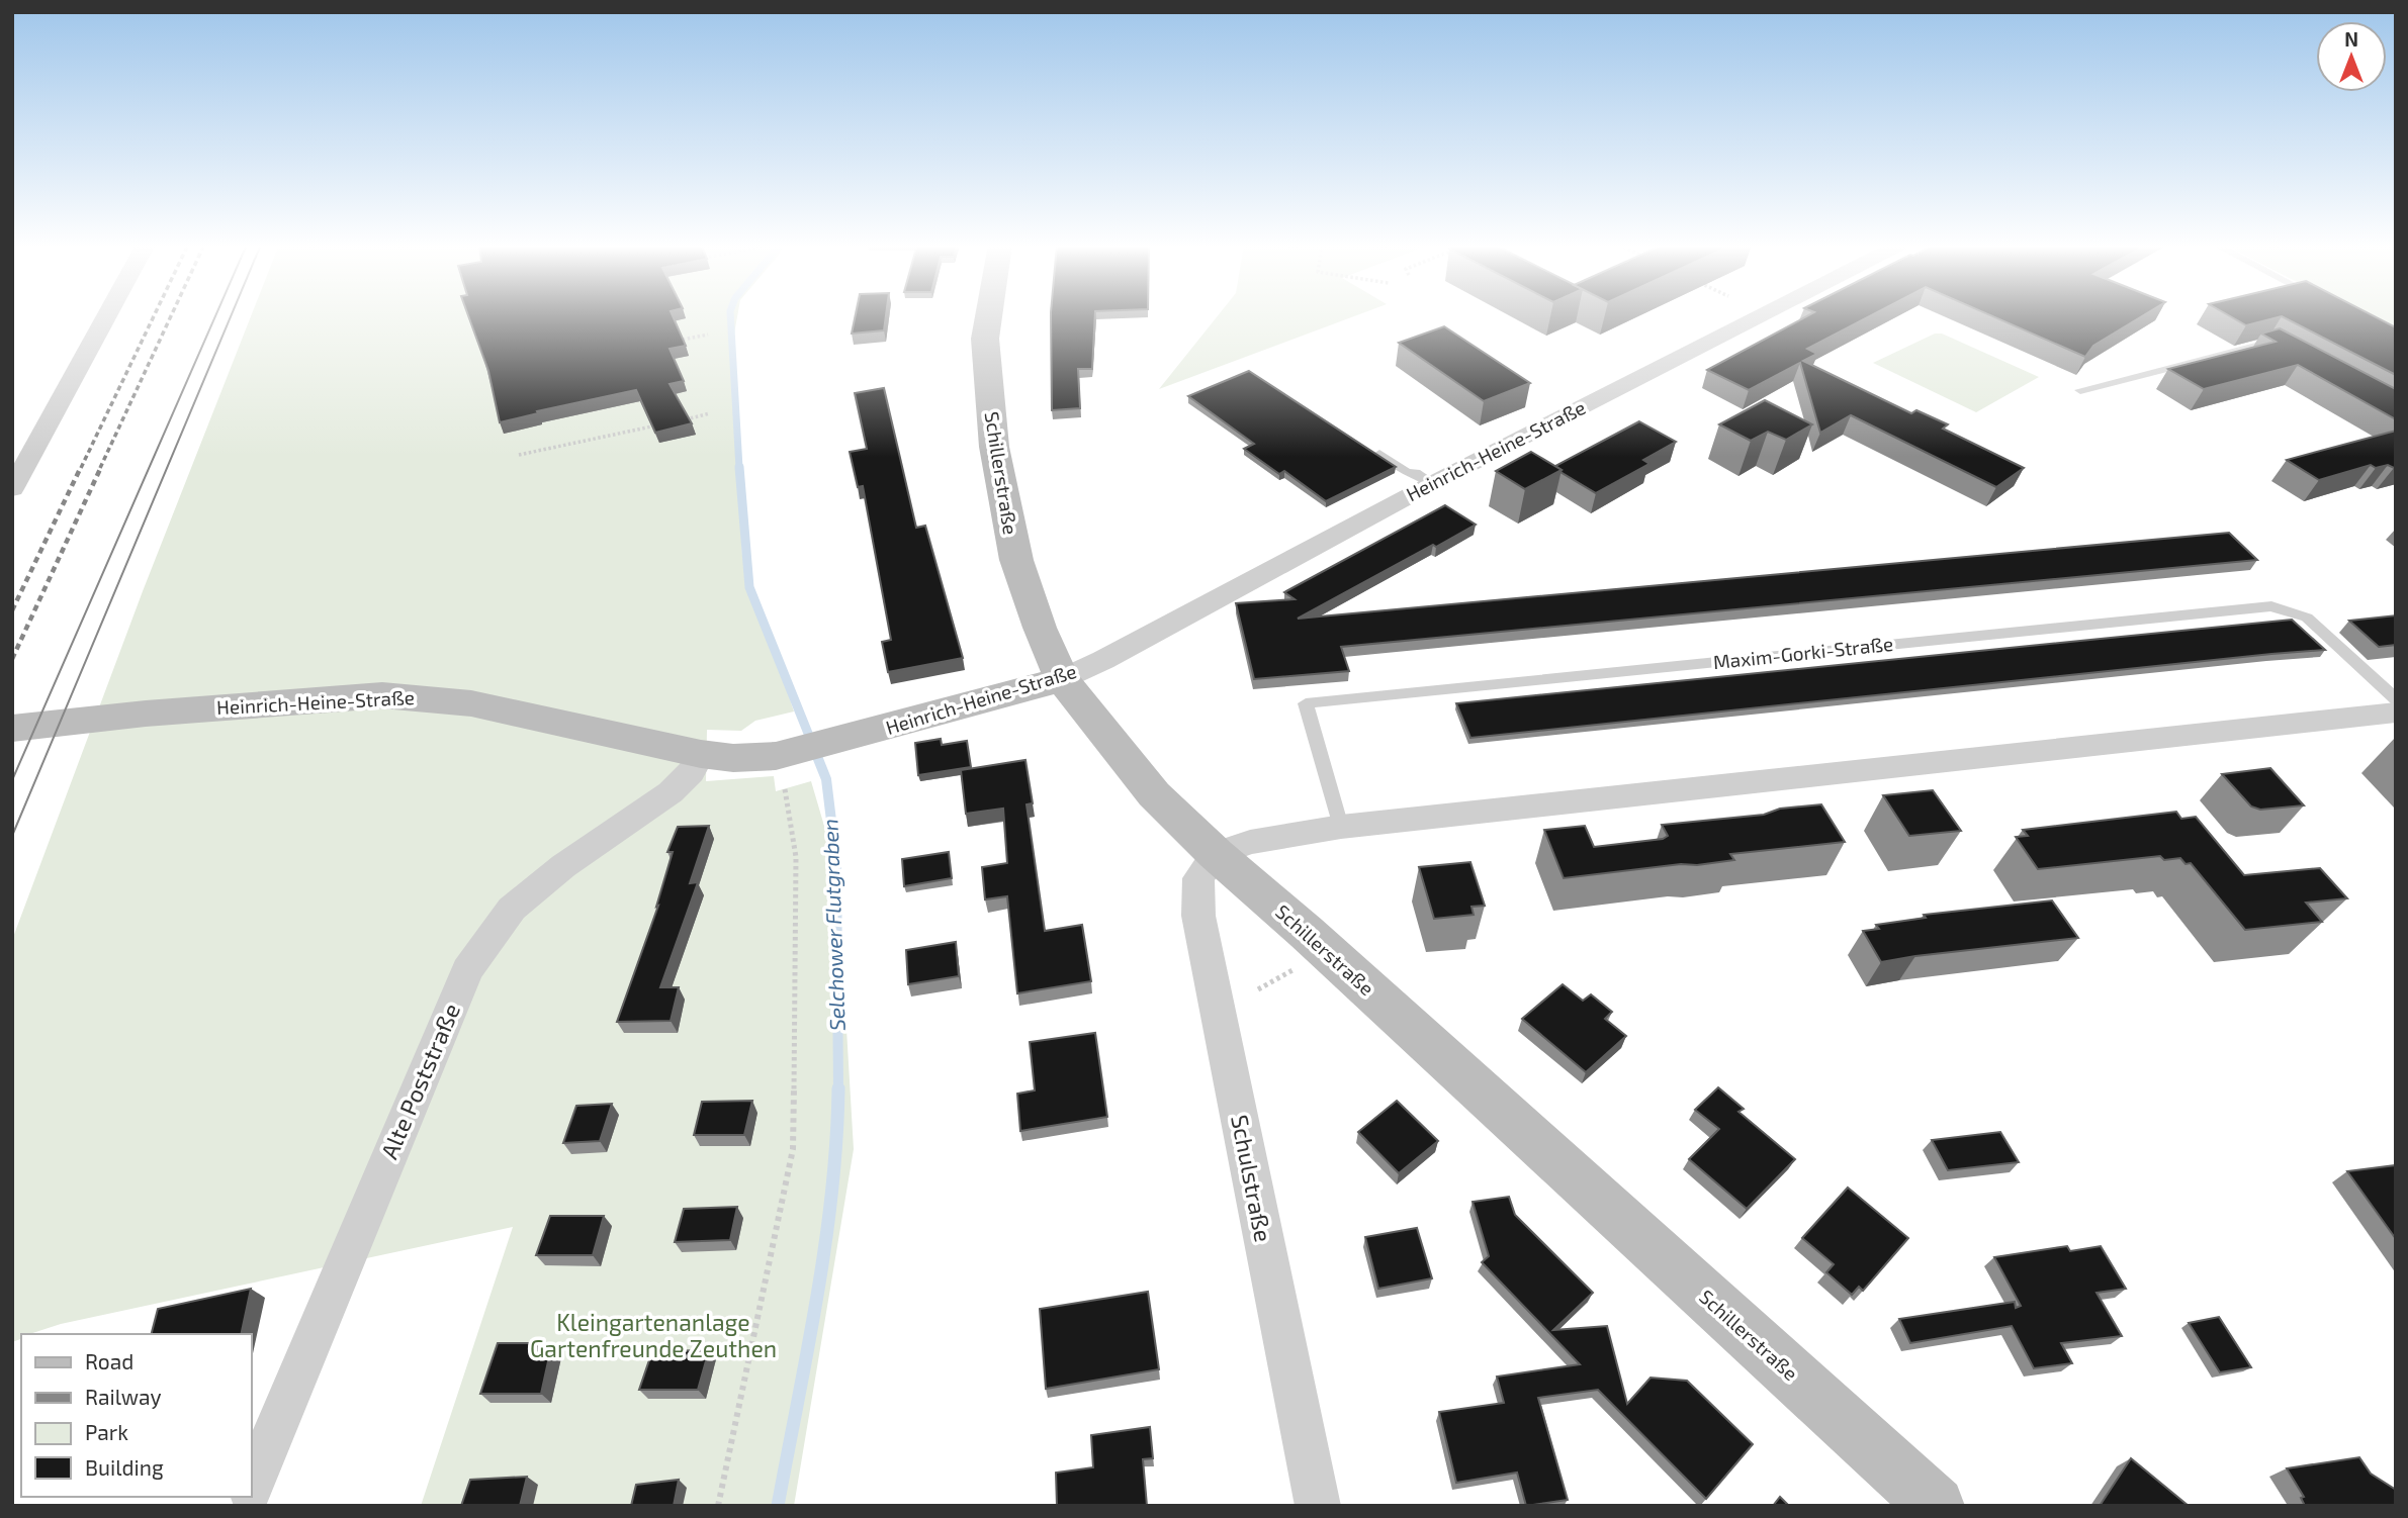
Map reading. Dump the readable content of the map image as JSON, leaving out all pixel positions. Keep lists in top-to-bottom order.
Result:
{
  "streets": {
    "street": [
      "Heinrich-Heine-Straße",
      "Schillerstraße",
      "Alte Poststraße",
      "Schulstraße"
    ],
    "lane": ["Maxim-Gorki-Straße"]
  },
  "crossings": [
    ["Heinrich-Heine-Straße", "Schillerstraße"],
    ["Heinrich-Heine-Straße", "Alte Poststraße"],
    ["Schillerstraße", "Schulstraße"]
  ],
  "water": ["Selchower Flutgraben"],
  "parks": ["Kleingartenanlage Gartenfreunde Zeuthen"],
  "legend": [
    "Road",
    "Railway",
    "Park",
    "Building"
  ],
  "north": "top"
}
